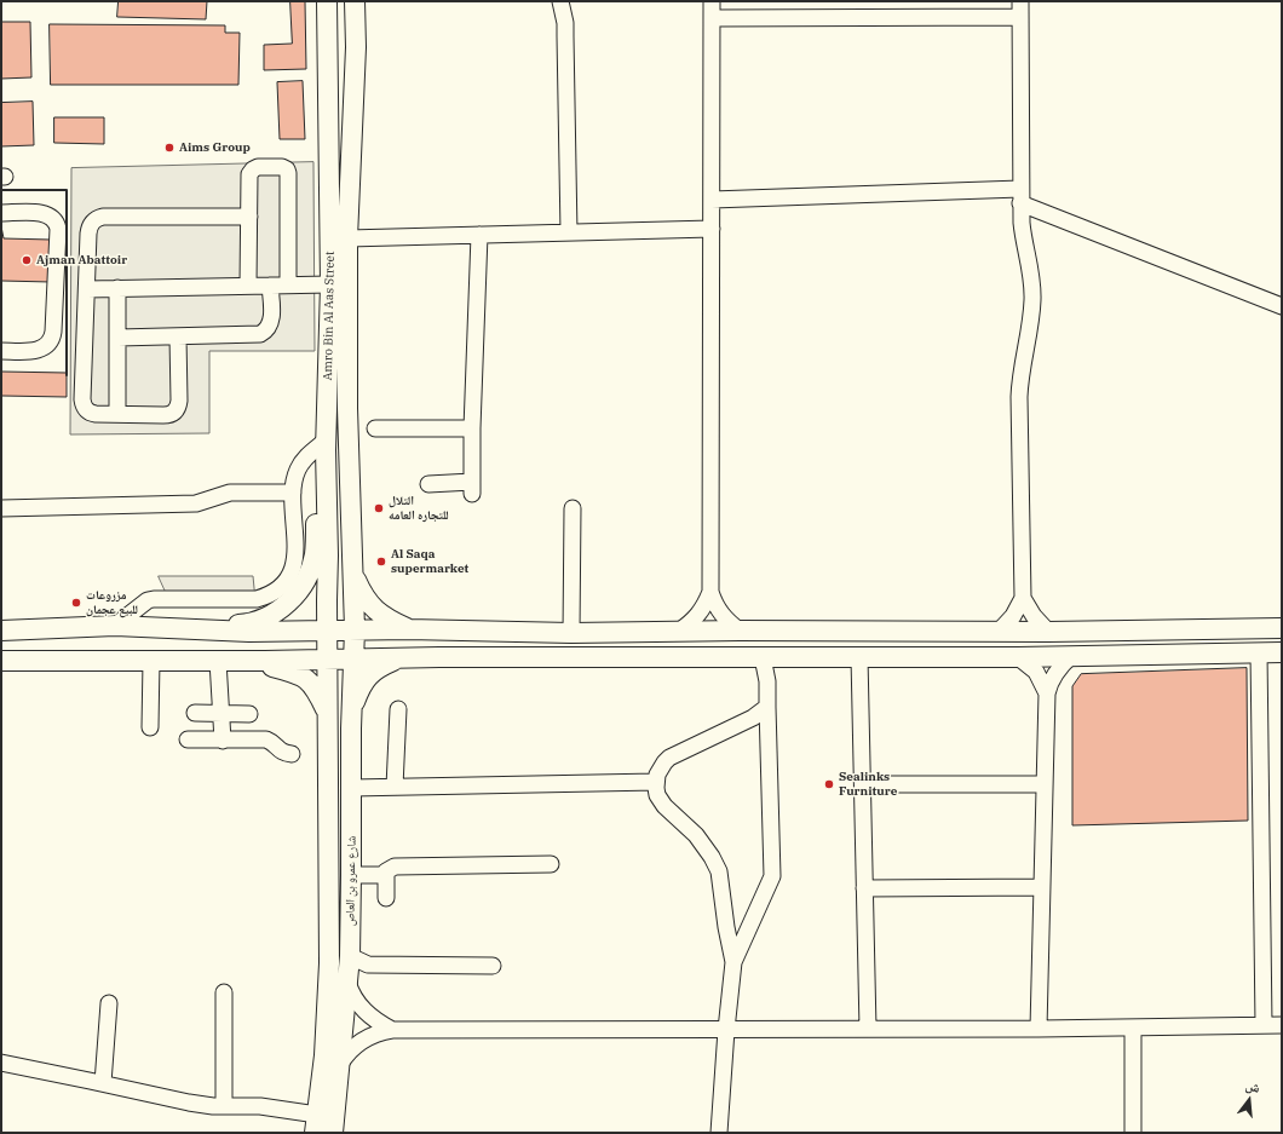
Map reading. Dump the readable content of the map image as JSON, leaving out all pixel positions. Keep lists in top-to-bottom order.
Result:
{
  "streets": {
    "main road": ["Amro Bin Al Aas Street", "شارع عمرو بن العاص"]
  },
  "crossings": [
    ["Amro Bin Al Aas Street", "شارع عمرو بن العاص"]
  ],
  "places": [
    "Aims Group",
    "Ajman Abattoir",
    "التلال للتجاره العامه",
    "Al Saqa supermarket",
    "مزروعات للبيع عجمان",
    "Sealinks Furniture"
  ],
  "north": "top"
}
